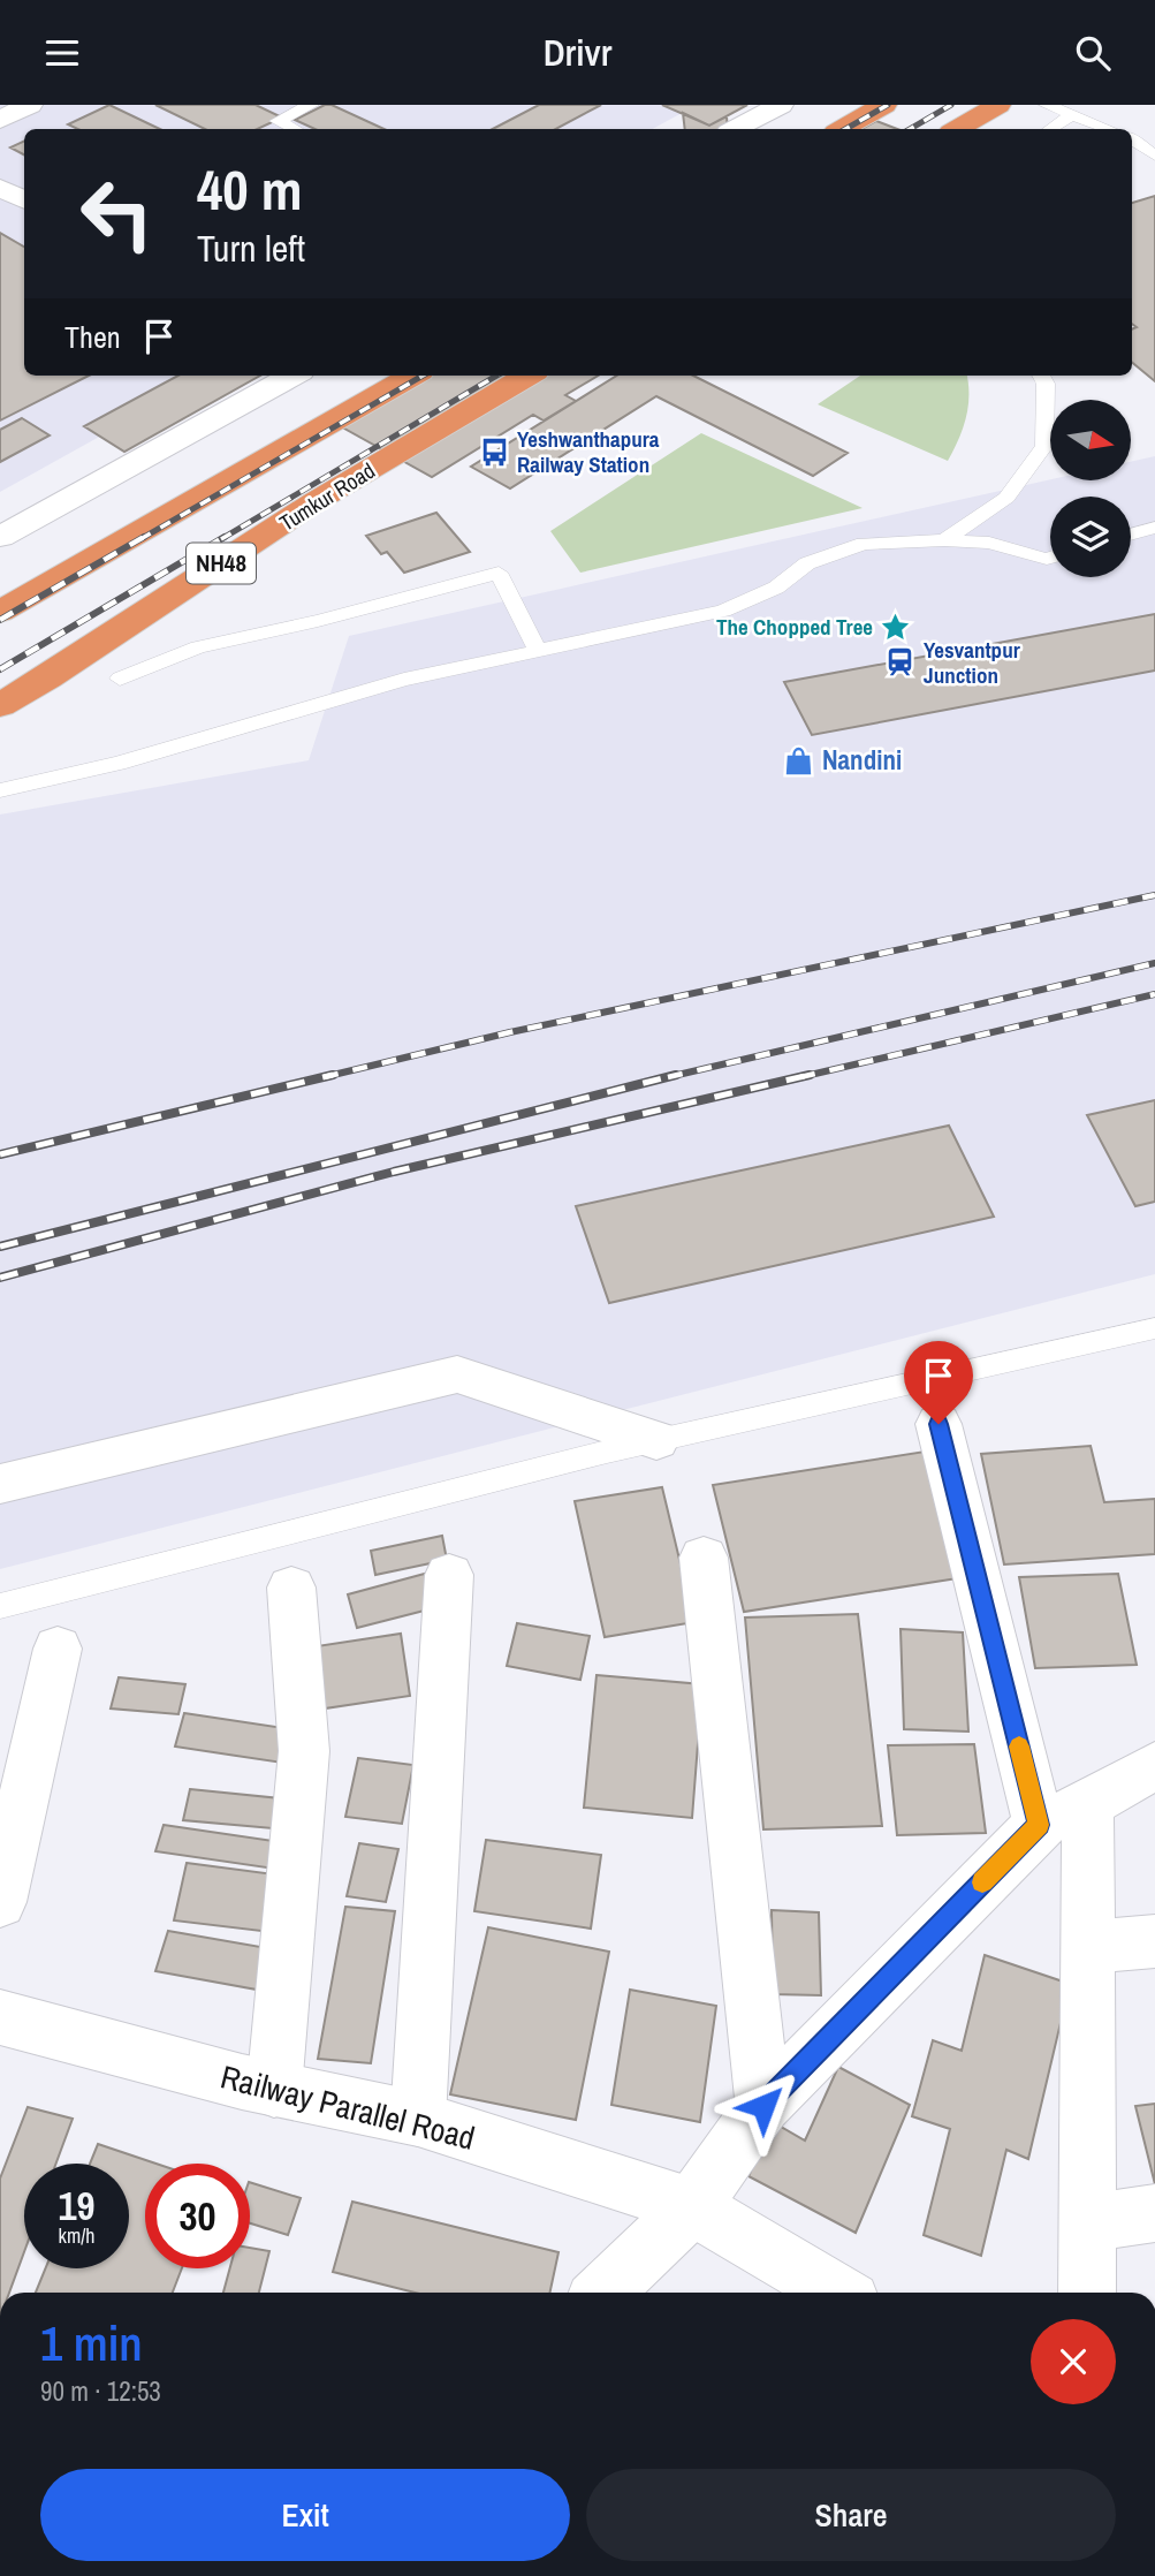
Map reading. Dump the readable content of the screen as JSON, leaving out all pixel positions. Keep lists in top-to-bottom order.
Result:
{
  "streets": {
    "highway": ["Tumkur Road", "NH48"],
    "street": ["Railway Parallel Road"]
  },
  "places": {
    "bus stop": ["Yeshwanthapura Railway Station"],
    "place": ["The Chopped Tree"],
    "station": ["Yesvantpur Junction"],
    "shop": ["Nandini"]
  },
  "north": "right",
  "page": {
    "header": "Drivr",
    "turn": ["40 m", "Turn left"],
    "then": "Then",
    "speed": "19 km/h",
    "limit": "30",
    "heading": ["1 min", "90 m · 12:53"],
    "buttons": ["Exit", "Share"]
  }
}
